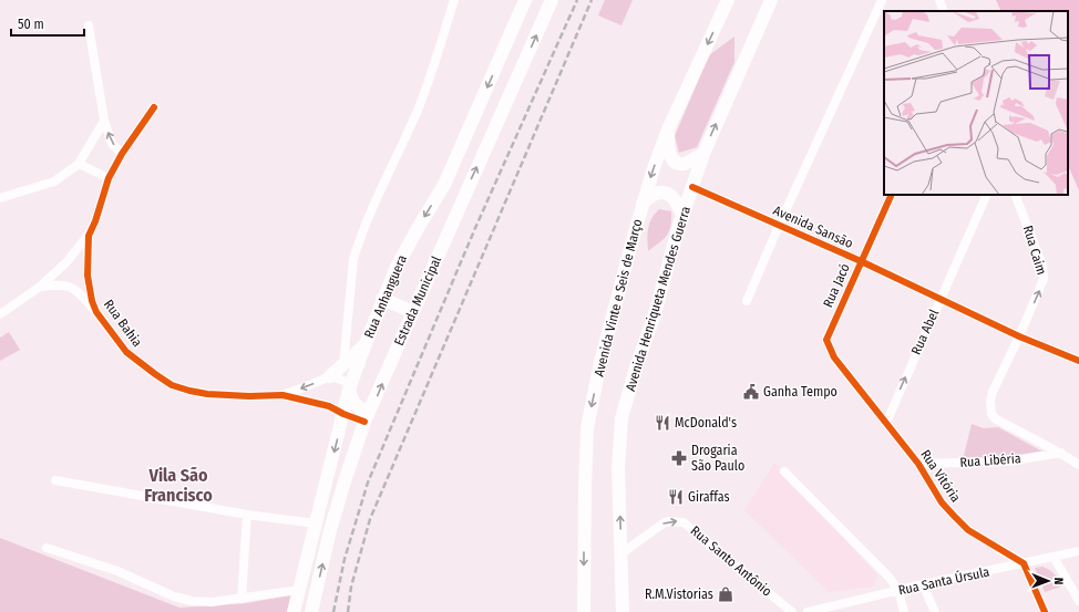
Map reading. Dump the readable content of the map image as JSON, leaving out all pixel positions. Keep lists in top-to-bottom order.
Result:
{
  "streets": {
    "main road": [
      "Rua Anhanguera",
      "Avenida Vinte e Seis de Março",
      "Avenida Henriqueta Mendes Guerra",
      "Estrada Municipal"
    ],
    "street": [
      "Avenida Sansão",
      "Rua Caim",
      "Rua Jacó",
      "Rua Bahia",
      "Rua Abel",
      "Rua Libéria",
      "Rua Vitória",
      "Rua Santo Antônio",
      "Rua Santa Úrsula"
    ]
  },
  "crossings": [
    ["Avenida Sansão", "Rua Caim"],
    ["Avenida Sansão", "Rua Jacó"],
    ["Avenida Sansão", "Avenida Henriqueta Mendes Guerra"],
    ["Avenida Sansão", "Rua Abel"],
    ["Rua Caim", "Rua Libéria"],
    ["Rua Jacó", "Rua Vitória"],
    ["Avenida Henriqueta Mendes Guerra", "Rua Santo Antônio"],
    ["Rua Abel", "Rua Vitória"],
    ["Rua Libéria", "Rua Vitória"],
    ["Rua Vitória", "Rua Santa Úrsula"]
  ],
  "one_way": [
    "Rua Caim",
    "Avenida Vinte e Seis de Março",
    "Avenida Henriqueta Mendes Guerra",
    "Estrada Municipal",
    "Rua Abel",
    "Rua Santo Antônio"
  ],
  "districts": ["Vila São Francisco"],
  "places": {
    "public building": ["Ganha Tempo"],
    "restaurant": ["McDonald's", "Giraffas"],
    "pharmacy": ["Drogaria São Paulo"],
    "shop": ["R.M.Vistorias"]
  },
  "scale_bar": "50 m",
  "north": "right"
}
